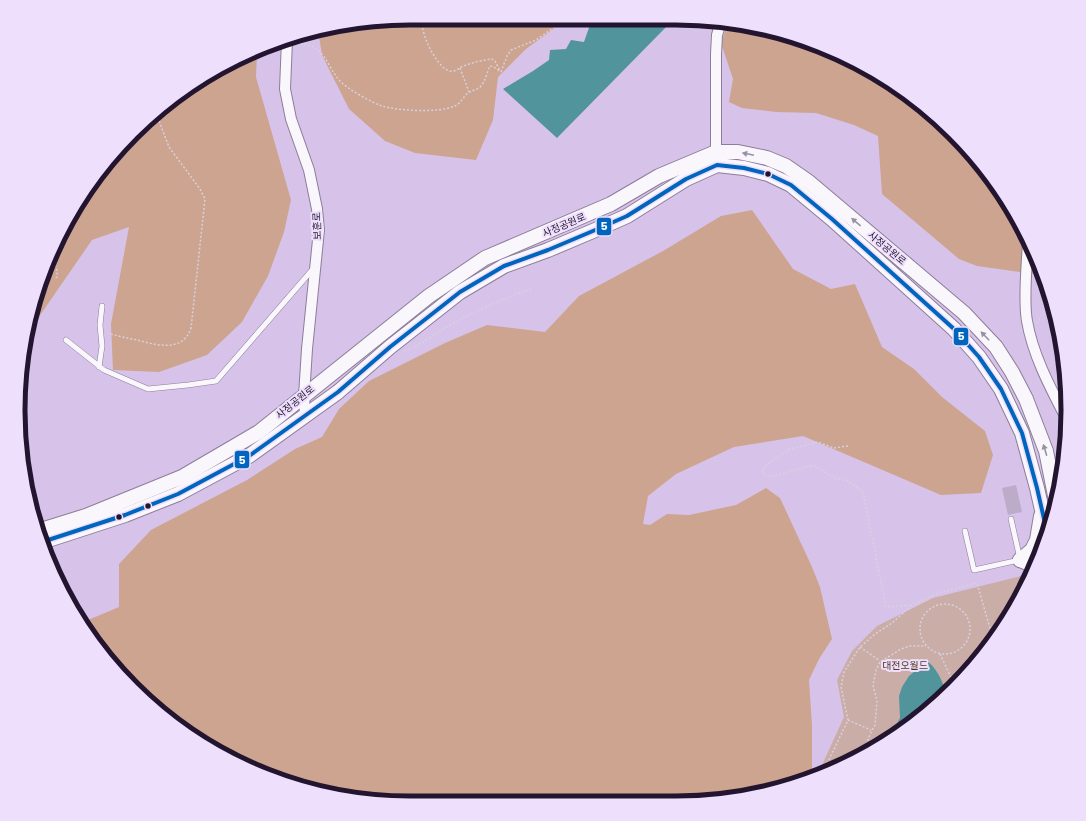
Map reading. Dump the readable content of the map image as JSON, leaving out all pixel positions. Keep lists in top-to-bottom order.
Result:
{
  "streets": {
    "main road": ["사정공원로"],
    "street": ["보훈로"]
  },
  "crossings": [
    ["사정공원로", "보훈로"]
  ],
  "parks": ["대전오월드"],
  "lines": ["transit line 5"]
}
